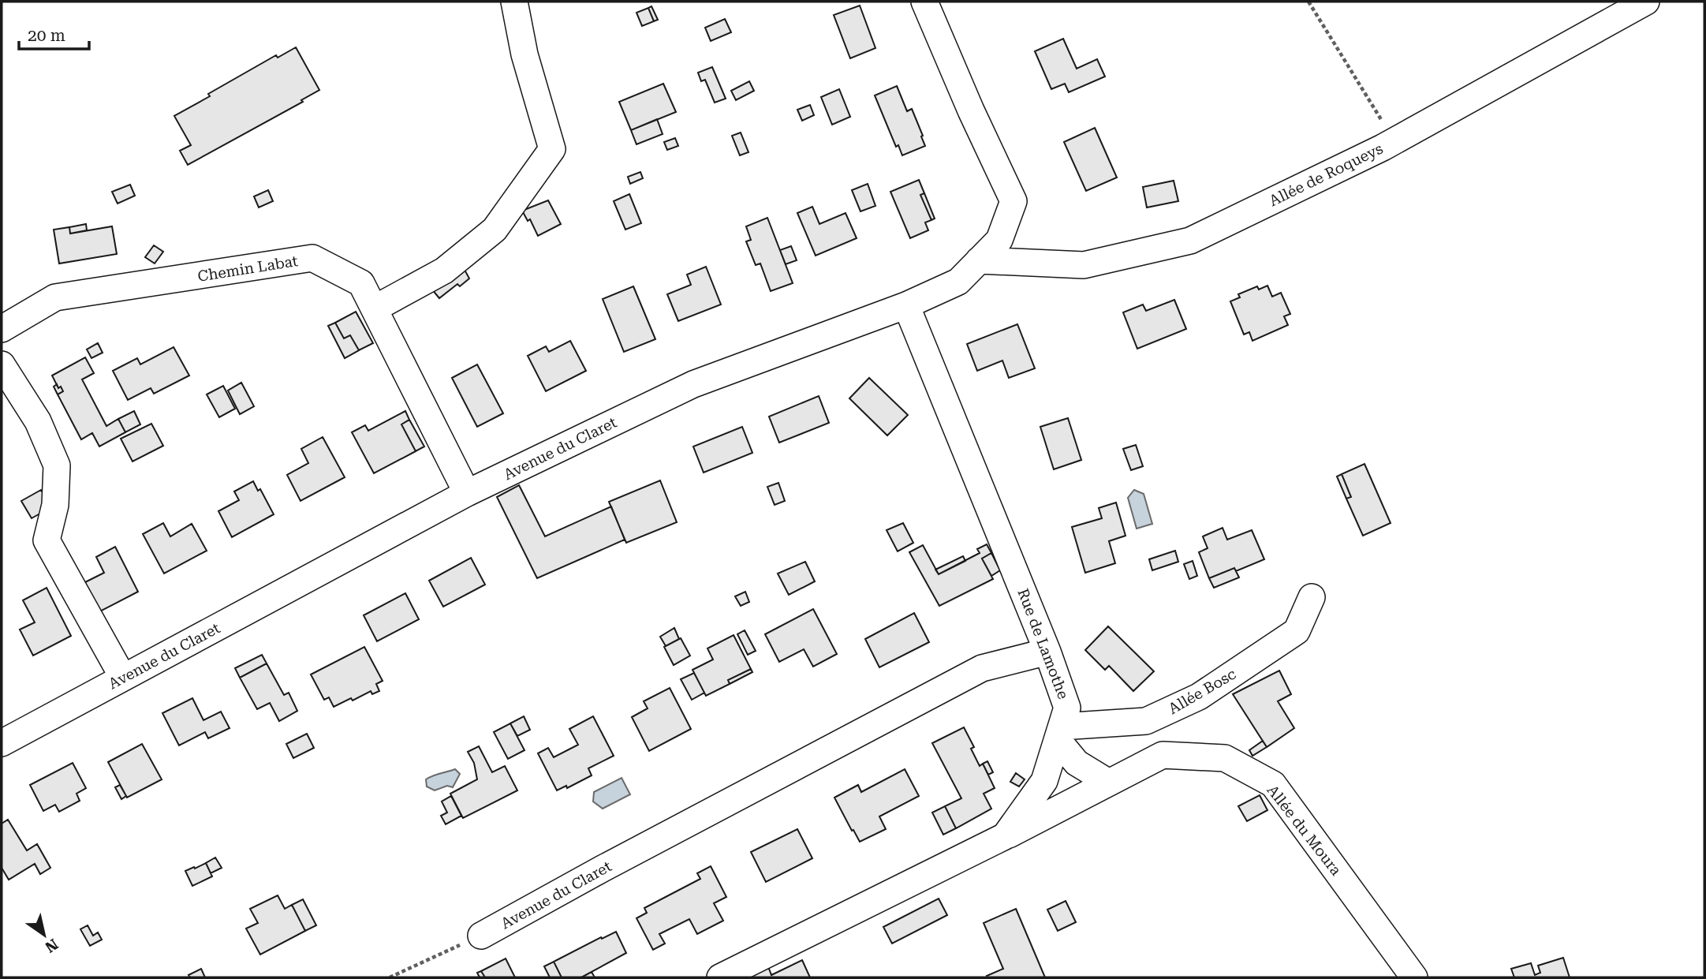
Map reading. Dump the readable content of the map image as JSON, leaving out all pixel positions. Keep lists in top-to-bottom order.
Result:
{
  "streets": {
    "street": [
      "Allée de Roqueys",
      "Chemin Labat",
      "Avenue du Claret",
      "Rue de Lamothe",
      "Allée Bosc",
      "Allée du Moura"
    ]
  },
  "crossings": [
    ["Allée de Roqueys", "Avenue du Claret"],
    ["Chemin Labat", "Avenue du Claret"],
    ["Avenue du Claret", "Rue de Lamothe"],
    ["Rue de Lamothe", "Allée Bosc"],
    ["Rue de Lamothe", "Allée du Moura"]
  ],
  "scale_bar": "20 m",
  "north": "bottom right"
}
